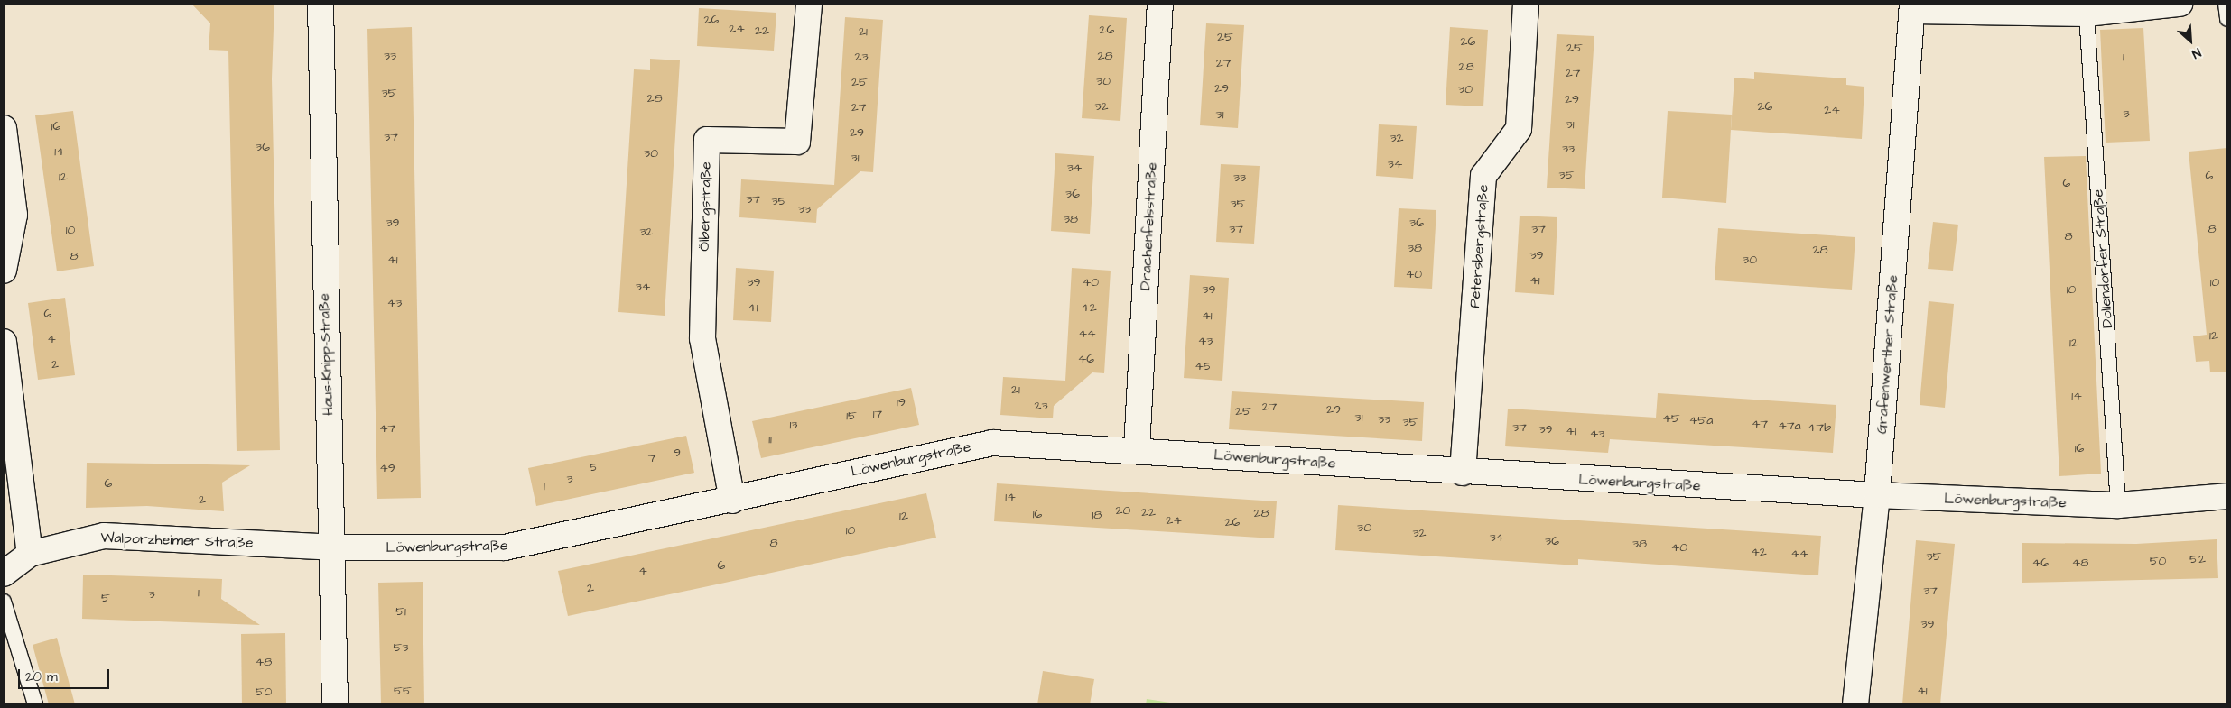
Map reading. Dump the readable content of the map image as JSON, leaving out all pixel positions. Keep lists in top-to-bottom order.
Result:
{
  "streets": {
    "street": [
      "Ölbergstraße",
      "Drachenfelsstraße",
      "Petersbergstraße",
      "Haus-Knipp-Straße",
      "Grafenwerther Straße",
      "Löwenburgstraße",
      "Walporzheimer Straße"
    ],
    "lane": ["Dollendorfer Straße"]
  },
  "crossings": [
    ["Ölbergstraße", "Löwenburgstraße"],
    ["Drachenfelsstraße", "Löwenburgstraße"],
    ["Petersbergstraße", "Löwenburgstraße"],
    ["Dollendorfer Straße", "Löwenburgstraße"],
    ["Haus-Knipp-Straße", "Löwenburgstraße"],
    ["Haus-Knipp-Straße", "Walporzheimer Straße"],
    ["Grafenwerther Straße", "Löwenburgstraße"],
    ["Löwenburgstraße", "Walporzheimer Straße"]
  ],
  "house_numbers": [
    "26",
    "24",
    "26",
    "22",
    "21",
    "25",
    "26",
    "25",
    "33",
    "28",
    "23",
    "1",
    "27",
    "28",
    "27",
    "30",
    "25",
    "29",
    "30",
    "35",
    "28",
    "29",
    "32",
    "26",
    "27",
    "24",
    "3",
    "31",
    "31",
    "16",
    "29",
    "37",
    "32",
    "36",
    "33",
    "14",
    "30",
    "31",
    "34",
    "34",
    "35",
    "6",
    "12",
    "33",
    "6",
    "36",
    "37",
    "35",
    "35",
    "33",
    "38",
    "39",
    "36",
    "37",
    "37",
    "8",
    "10",
    "32",
    "8",
    "38",
    "28",
    "39",
    "8",
    "41",
    "30",
    "40",
    "41",
    "39",
    "40",
    "10",
    "34",
    "39",
    "10",
    "43",
    "41",
    "42",
    "6",
    "41",
    "44",
    "12",
    "4",
    "43",
    "12",
    "46",
    "2",
    "45",
    "21",
    "14",
    "19",
    "23",
    "27",
    "29",
    "25",
    "17",
    "15",
    "31",
    "45",
    "33",
    "45a",
    "35",
    "47",
    "13",
    "47a",
    "37",
    "47b",
    "47",
    "39",
    "41",
    "43",
    "11",
    "16",
    "9",
    "7",
    "5",
    "49",
    "3",
    "6",
    "1",
    "14",
    "2",
    "20",
    "22",
    "28",
    "16",
    "18",
    "12",
    "24",
    "26",
    "30",
    "10",
    "32",
    "34",
    "36",
    "8",
    "38",
    "40",
    "42",
    "44",
    "35",
    "52",
    "50",
    "46",
    "48",
    "6",
    "4",
    "2",
    "37",
    "1",
    "3",
    "5",
    "51",
    "39",
    "53",
    "48",
    "55",
    "41",
    "50"
  ],
  "scale_bar": "20 m",
  "north": "bottom right"
}
